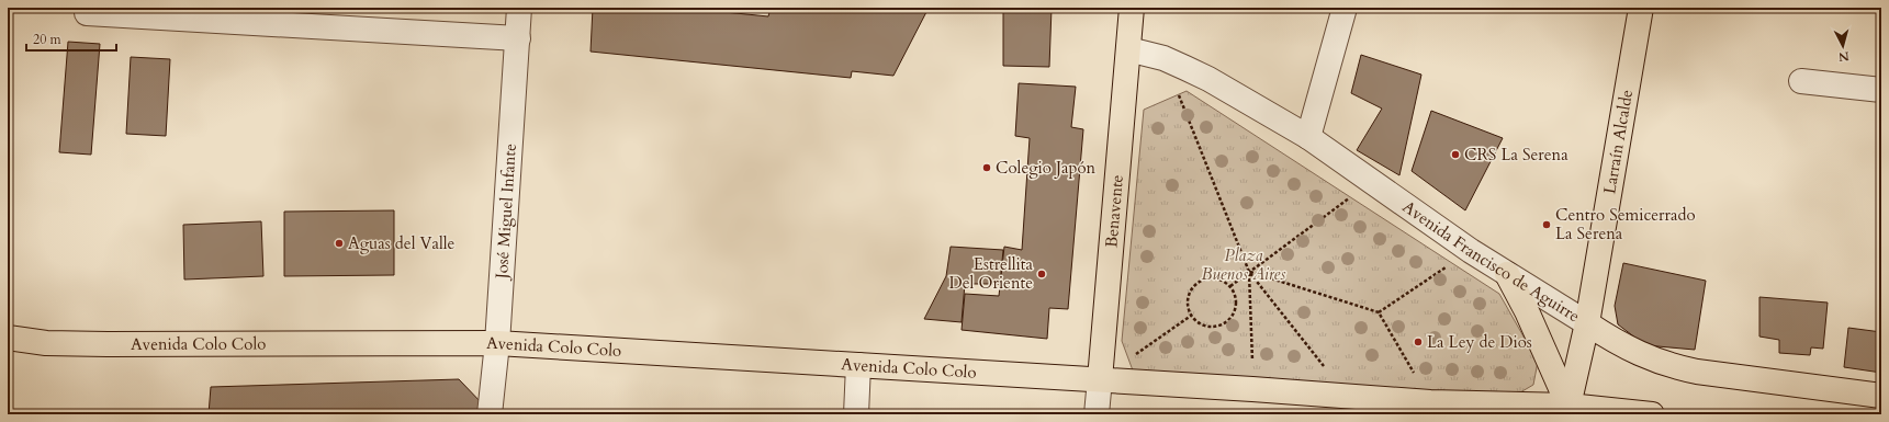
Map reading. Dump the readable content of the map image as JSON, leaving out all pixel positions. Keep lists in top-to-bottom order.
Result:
{
  "streets": {
    "main road": [
      "Larraín Alcalde",
      "Benavente",
      "Avenida Francisco de Aguirre",
      "Avenida Colo Colo"
    ],
    "street": ["José Miguel Infante"]
  },
  "crossings": [
    ["Larraín Alcalde", "Avenida Francisco de Aguirre"],
    ["José Miguel Infante", "Avenida Colo Colo"],
    ["Benavente", "Avenida Francisco de Aguirre"],
    ["Benavente", "Avenida Colo Colo"]
  ],
  "parks": ["Plaza Buenos Aires"],
  "places": [
    "CRS La Serena",
    "Colegio Japón",
    "Centro Semicerrado La Serena",
    "Aguas del Valle",
    "Estrellita Del Oriente",
    "La Ley de Dios"
  ],
  "scale_bar": "20 m",
  "north": "bottom"
}
